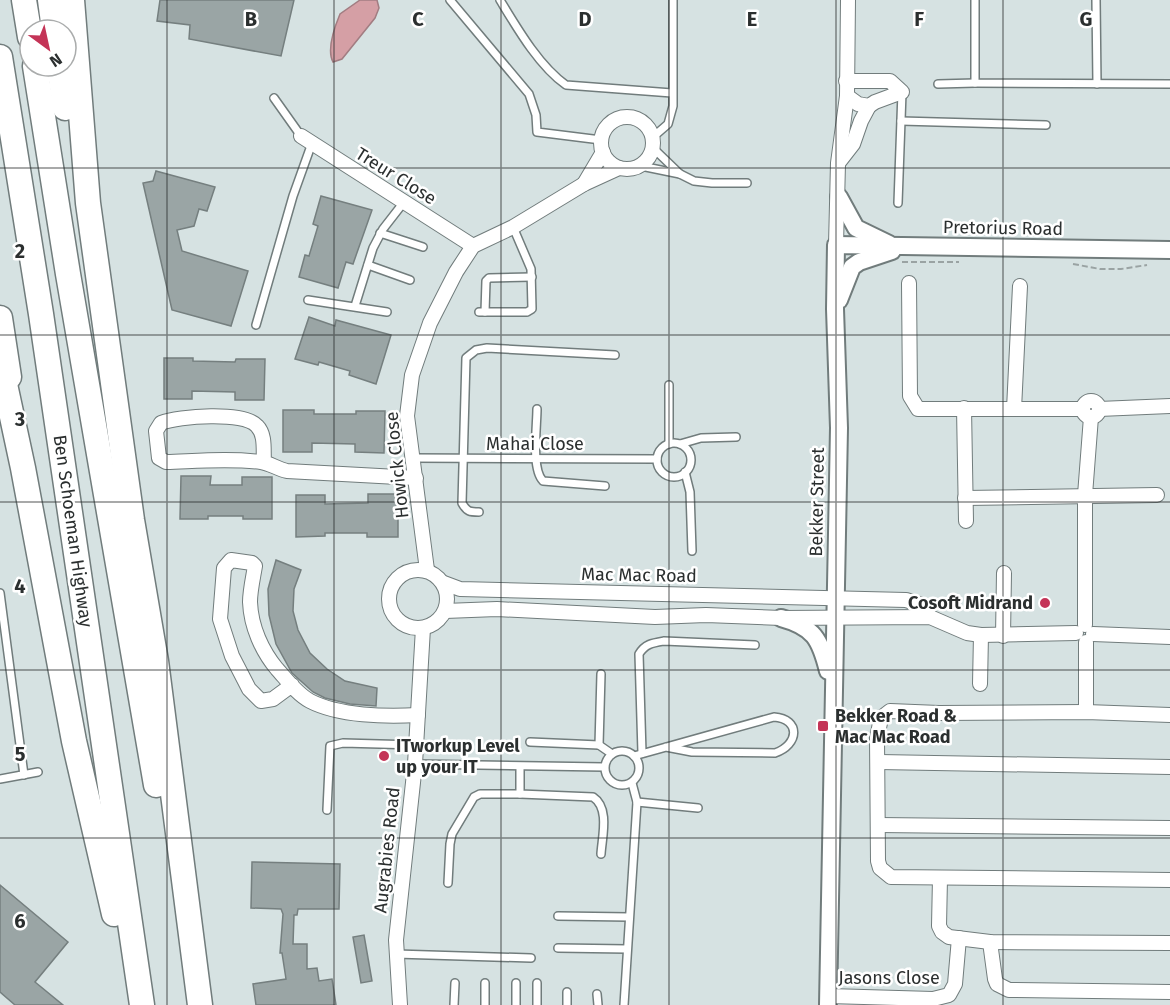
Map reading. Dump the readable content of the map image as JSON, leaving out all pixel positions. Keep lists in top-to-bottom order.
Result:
{
  "streets": {
    "highway": ["Ben Schoeman Highway"],
    "street": [
      "Treur Close",
      "Pretorius Road",
      "Howick Close",
      "Bekker Street",
      "Mac Mac Road",
      "Augrabies Road",
      "Jasons Close"
    ],
    "lane": ["Mahai Close"]
  },
  "crossings": [
    ["Treur Close", "Howick Close"],
    ["Pretorius Road", "Bekker Street"],
    ["Mahai Close", "Howick Close"],
    ["Howick Close", "Mac Mac Road"],
    ["Howick Close", "Augrabies Road"],
    ["Bekker Street", "Mac Mac Road"],
    ["Bekker Street", "Jasons Close"],
    ["Mac Mac Road", "Augrabies Road"]
  ],
  "places": {
    "other": ["Cosoft Midrand", "ITworkup Level up your IT"],
    "transit": ["Bekker Road & Mac Mac Road"]
  },
  "north": "bottom right",
  "grid": {
    "columns": [
      "B",
      "C",
      "D",
      "E",
      "F",
      "G"
    ],
    "rows": [
      "2",
      "3",
      "4",
      "5",
      "6"
    ]
  }
}
